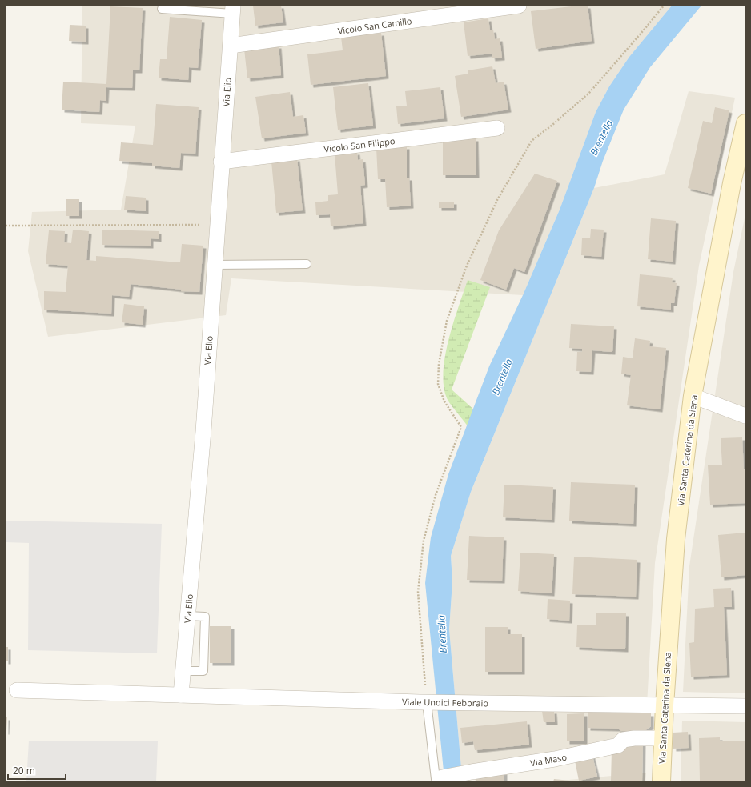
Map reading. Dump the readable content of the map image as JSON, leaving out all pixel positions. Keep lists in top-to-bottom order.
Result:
{
  "streets": {
    "street": [
      "Vicolo San Camillo",
      "Via Elio",
      "Vicolo San Filippo",
      "Via Santa Caterina da Siena",
      "Viale Undici Febbraio",
      "Via Maso"
    ]
  },
  "crossings": [
    ["Vicolo San Camillo", "Via Elio"],
    ["Via Elio", "Vicolo San Filippo"],
    ["Via Elio", "Viale Undici Febbraio"],
    ["Via Santa Caterina da Siena", "Viale Undici Febbraio"],
    ["Via Santa Caterina da Siena", "Via Maso"]
  ],
  "water": ["Brentella"],
  "scale_bar": "20 m"
}
